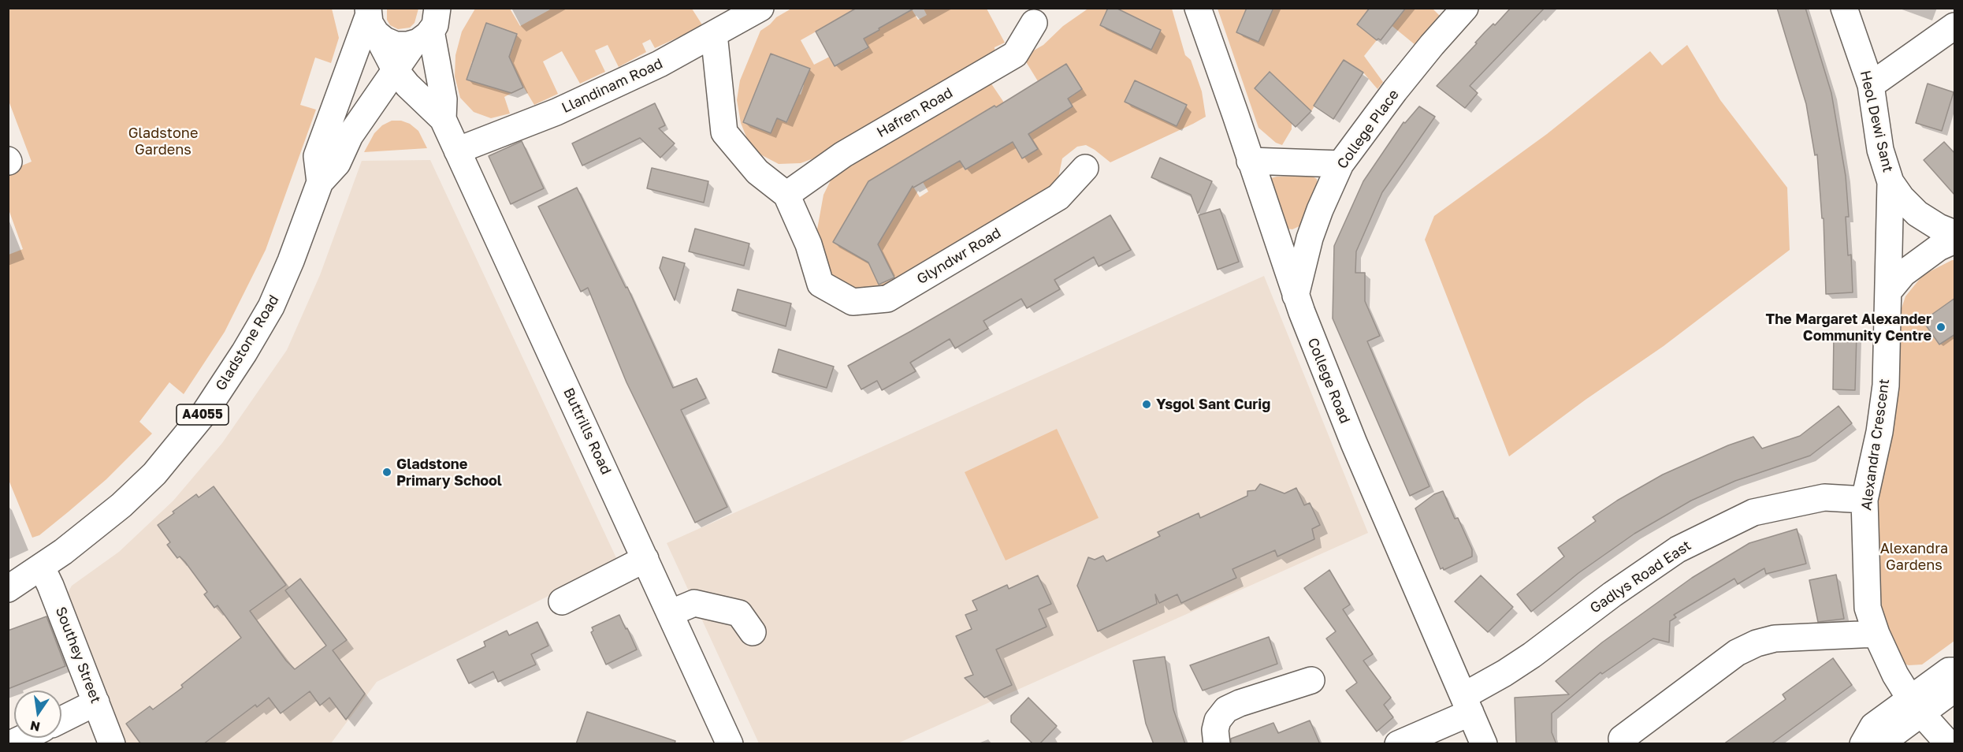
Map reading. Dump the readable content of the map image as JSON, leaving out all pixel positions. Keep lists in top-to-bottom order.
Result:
{
  "streets": {
    "street": [
      "Llandinam Road",
      "Hafren Road",
      "Heol Dewi Sant",
      "College Place",
      "Glyndwr Road",
      "Gladstone Road",
      "College Road",
      "A4055",
      "Buttrills Road",
      "Alexandra Crescent",
      "Gadlys Road East",
      "Southey Street"
    ]
  },
  "crossings": [
    ["Llandinam Road", "Buttrills Road"],
    ["Hafren Road", "Glyndwr Road"],
    ["Heol Dewi Sant", "Alexandra Crescent"],
    ["College Place", "College Road"],
    ["Gladstone Road", "Buttrills Road"],
    ["Gladstone Road", "Southey Street"],
    ["College Road", "Gadlys Road East"],
    ["Alexandra Crescent", "Gadlys Road East"]
  ],
  "parks": ["Gladstone Gardens", "Alexandra Gardens"],
  "places": ["The Margaret Alexander Community Centre", "Ysgol Sant Curig", "Gladstone Primary School"],
  "north": "bottom"
}
